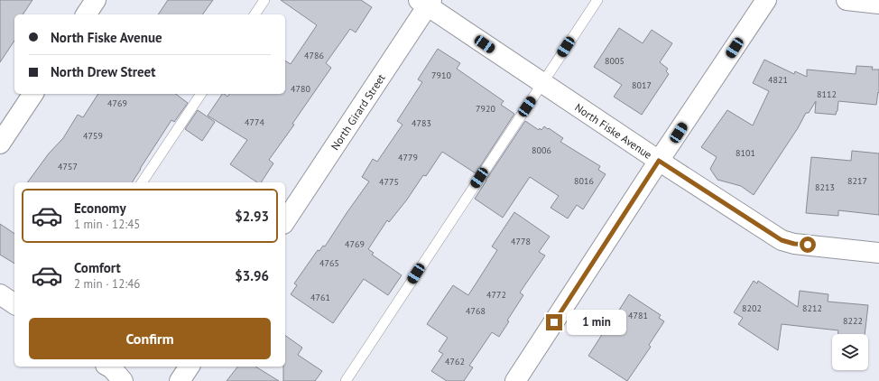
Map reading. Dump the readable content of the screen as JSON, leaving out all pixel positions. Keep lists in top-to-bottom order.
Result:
{
  "streets": {
    "street": ["North Girard Street", "North Fiske Avenue"]
  },
  "crossings": [
    ["North Girard Street", "North Fiske Avenue"]
  ],
  "house_numbers": [
    "4786",
    "8005",
    "7910",
    "4821",
    "8017",
    "4780",
    "8112",
    "4769",
    "7920",
    "4774",
    "4783",
    "4759",
    "8006",
    "8101",
    "4779",
    "4757",
    "8016",
    "8217",
    "4775",
    "8213",
    "4778",
    "4769",
    "4765",
    "4772",
    "4761",
    "8202",
    "8212",
    "4768",
    "4781",
    "8222",
    "4762"
  ],
  "page": {
    "banner": ["North Fiske Avenue", "North Drew Street"],
    "list": [
      {
        "name": "Economy",
        "note": "1 min · 12:45",
        "value": "$2.93"
      },
      {
        "name": "Comfort",
        "note": "2 min · 12:46",
        "value": "$3.96"
      }
    ],
    "bubble": "1 min",
    "buttons": "Confirm"
  }
}
